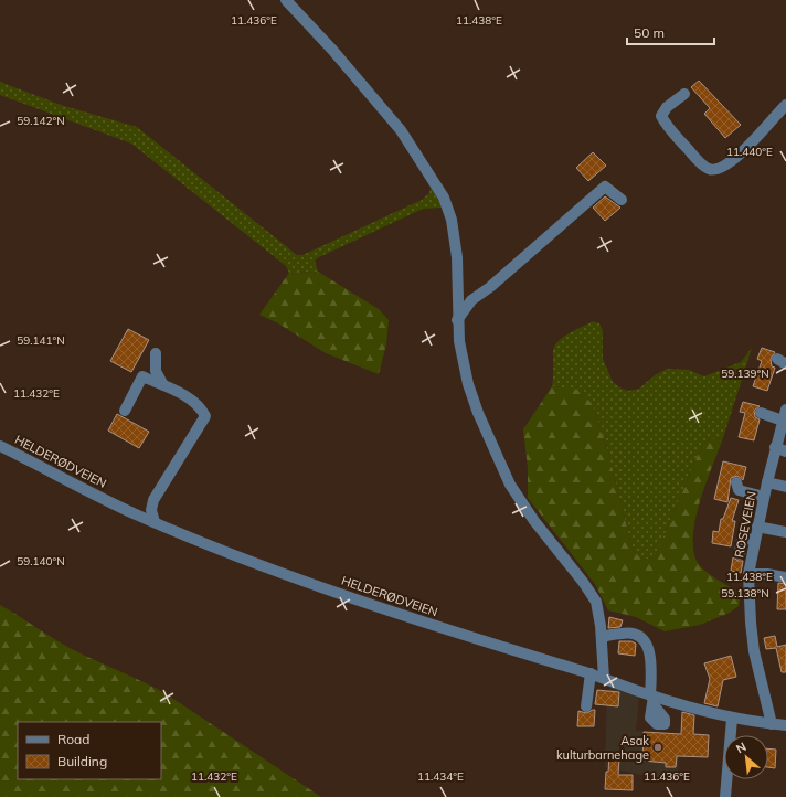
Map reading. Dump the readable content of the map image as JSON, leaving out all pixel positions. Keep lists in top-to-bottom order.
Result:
{
  "streets": {
    "street": ["HELDERØDVEIEN", "ROSEVEIEN"]
  },
  "crossings": [
    ["HELDERØDVEIEN", "ROSEVEIEN"]
  ],
  "places": ["Asak kulturbarnehage"],
  "legend": ["Road", "Building"],
  "scale_bar": "50 m",
  "north": "top left",
  "coordinates": [
    "11.436°E",
    "11.438°E",
    "59.142°N",
    "11.440°E",
    "59.141°N",
    "59.139°N",
    "11.432°E",
    "59.140°N",
    "59.138°N",
    "11.434°E"
  ]
}
